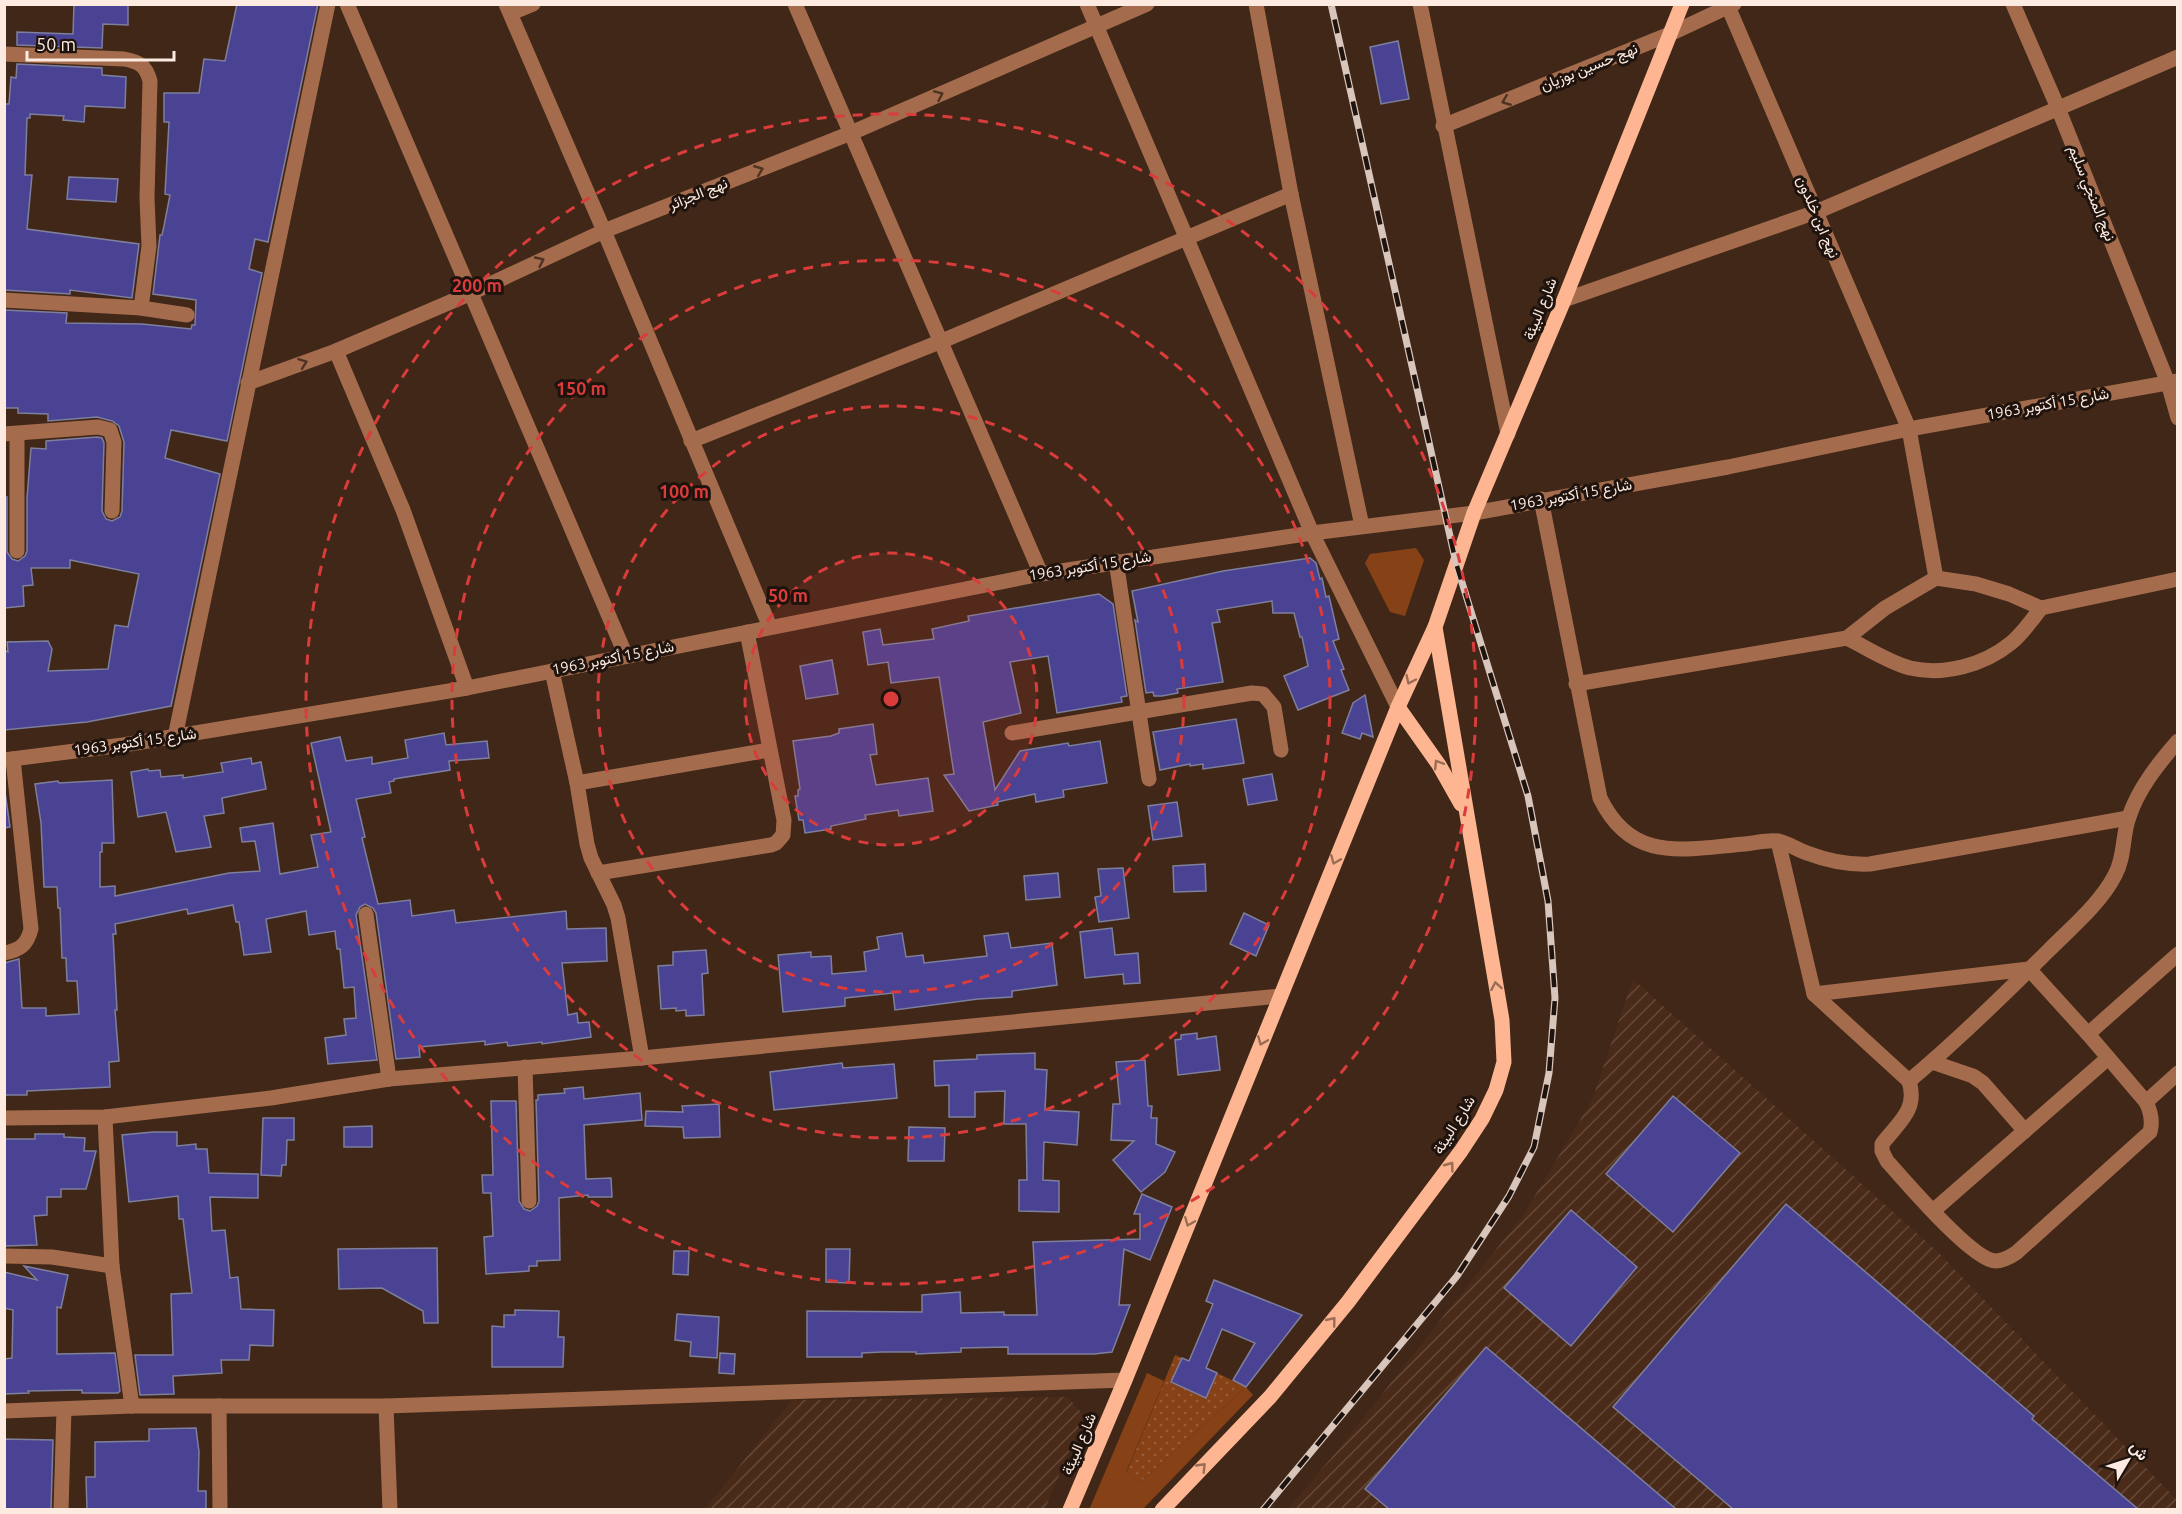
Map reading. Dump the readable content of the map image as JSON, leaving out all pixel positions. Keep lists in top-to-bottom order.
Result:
{
  "streets": {
    "main road": ["شارع البيئة"],
    "street": [
      "نهج حسين بوزيان",
      "نهج المنجي سليم",
      "نهج الجزائر",
      "نهج ابن خلدون",
      "شارع 15 أكتوبر 1963"
    ]
  },
  "crossings": [
    ["نهج حسين بوزيان", "نهج ابن خلدون"],
    ["نهج حسين بوزيان", "شارع البيئة"],
    ["نهج المنجي سليم", "شارع 15 أكتوبر 1963"],
    ["نهج ابن خلدون", "شارع 15 أكتوبر 1963"],
    ["شارع البيئة", "شارع 15 أكتوبر 1963"]
  ],
  "one_way": ["نهج حسين بوزيان", "نهج الجزائر"],
  "scale_bar": "50 m",
  "north": "top right",
  "rings": [
    "200 m",
    "150 m",
    "100 m",
    "50 m"
  ]
}
